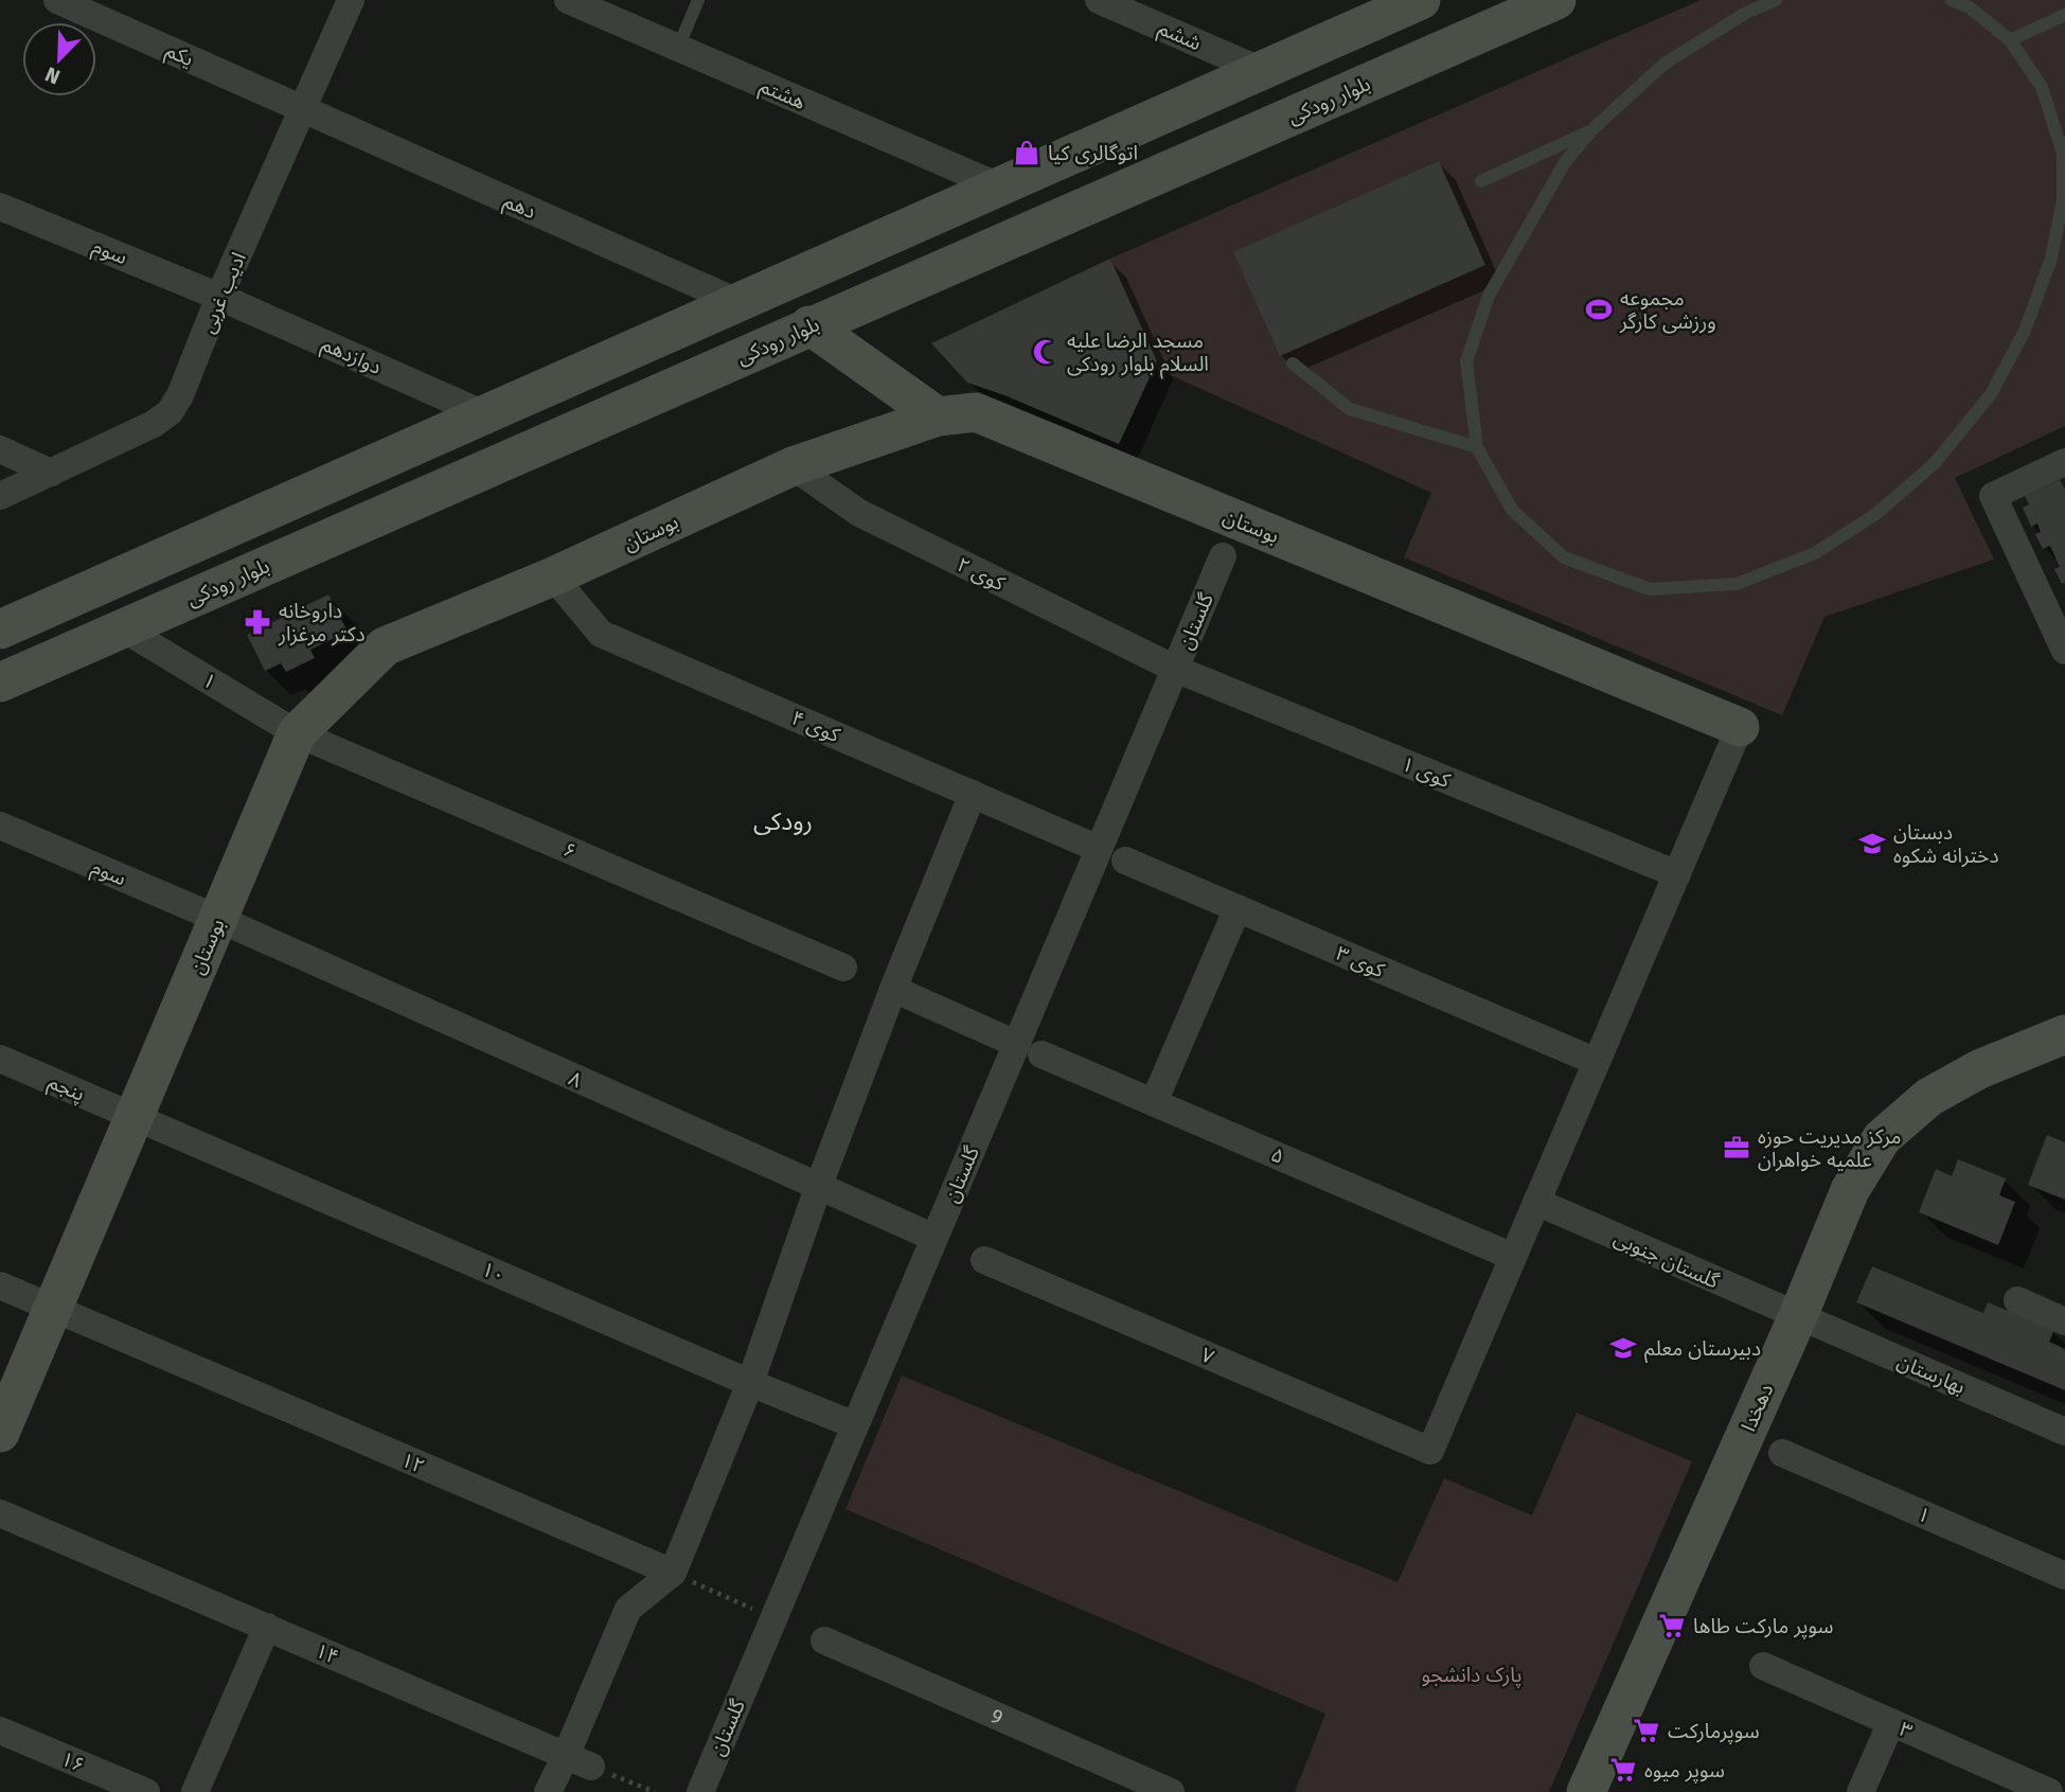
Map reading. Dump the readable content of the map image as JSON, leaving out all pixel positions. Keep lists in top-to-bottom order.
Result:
{
  "streets": {
    "street": [
      "ششم",
      "یکم",
      "هشتم",
      "بلوار رودکی",
      "دهم",
      "سوم",
      "ادیب غربی",
      "دوازدهم",
      "بوستان",
      "کوی ۲",
      "گلستان",
      "۱",
      "کوی ۴",
      "کوی ۱",
      "۶",
      "کوی ۳",
      "۸",
      "پنجم",
      "۵",
      "گلستان جنوبی",
      "۱۰",
      "۷",
      "بهارستان",
      "دهخدا",
      "۱۲",
      "۱۴",
      "9",
      "۳",
      "۱۶"
    ]
  },
  "crossings": [
    ["یکم", "دهم"],
    ["یکم", "ادیب غربی"],
    ["بلوار رودکی", "۱"],
    ["دهم", "ادیب غربی"],
    ["سوم", "ادیب غربی"],
    ["سوم", "دوازدهم"],
    ["سوم", "بوستان"],
    ["سوم", "۸"],
    ["ادیب غربی", "دوازدهم"],
    ["بوستان", "کوی ۲"],
    ["بوستان", "۱"],
    ["بوستان", "کوی ۴"],
    ["بوستان", "۶"],
    ["بوستان", "۸"],
    ["بوستان", "پنجم"],
    ["بوستان", "۱۰"],
    ["بوستان", "۱۲"],
    ["کوی ۲", "گلستان"],
    ["کوی ۲", "کوی ۱"],
    ["گلستان", "کوی ۴"],
    ["گلستان", "کوی ۱"],
    ["گلستان", "۸"],
    ["گلستان", "۵"],
    ["گلستان", "۱۰"],
    ["۱", "۶"],
    ["پنجم", "۱۰"],
    ["۵", "۷"],
    ["گلستان جنوبی", "بهارستان"],
    ["گلستان جنوبی", "دهخدا"],
    ["بهارستان", "دهخدا"]
  ],
  "districts": ["رودکی"],
  "parks": ["پارک دانشجو"],
  "places": {
    "shop": ["اتوگالری کیا"],
    "sports": ["مجموعه ورزشی کارگر"],
    "mosque": ["مسجد الرضا علیه السلام بلوار رودکی"],
    "pharmacy": ["داروخانه دکتر مرغزار"],
    "school or university": ["دبستان دخترانه شکوه", "دبیرستان معلم"],
    "office": ["مرکز مدیریت حوزه علمیه خواهران"],
    "supermarket": ["سوپر مارکت طاها", "سوپرمارکت", "سوپر میوه"]
  },
  "north": "bottom left"
}
